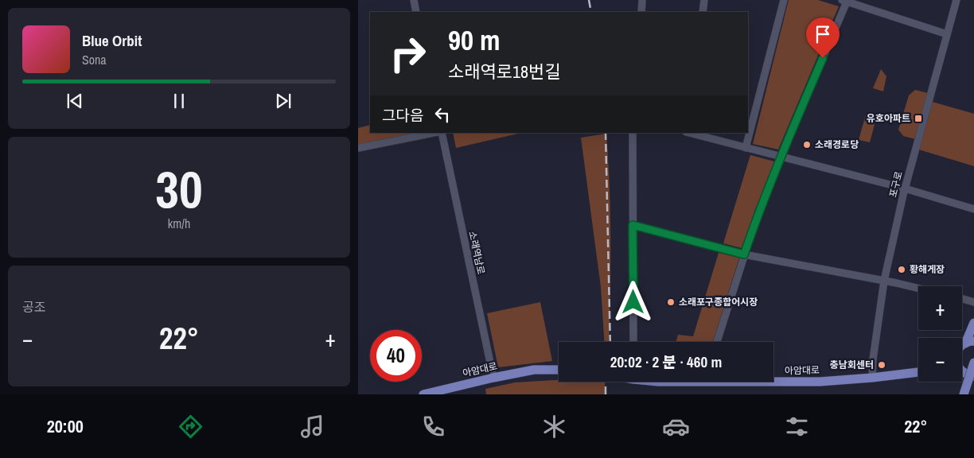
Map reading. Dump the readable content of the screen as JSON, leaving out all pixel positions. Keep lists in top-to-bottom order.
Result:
{
  "streets": {
    "main road": ["아암대로"],
    "street": ["포구로", "소래역남로"]
  },
  "crossings": [
    ["포구로", "아암대로"],
    ["소래역남로", "아암대로"]
  ],
  "places": {
    "transit": ["유호아파트"],
    "other": [
      "소래경로당",
      "황해게장",
      "소래포구종합어시장",
      "충남회센터"
    ]
  },
  "page": {
    "turn": ["90 m", "소래역로18번길"],
    "song": ["Blue Orbit", "Sona"],
    "then": "그다음",
    "tile": [
      ["30", "km/h"],
      "공조"
    ],
    "map_buttons": ["+", "−"],
    "heat": ["−", "22°", "+"],
    "limit": "40",
    "trip": "20:02 · 2 분 · 460 m",
    "tabs": ["20:00", "22°"]
  }
}
